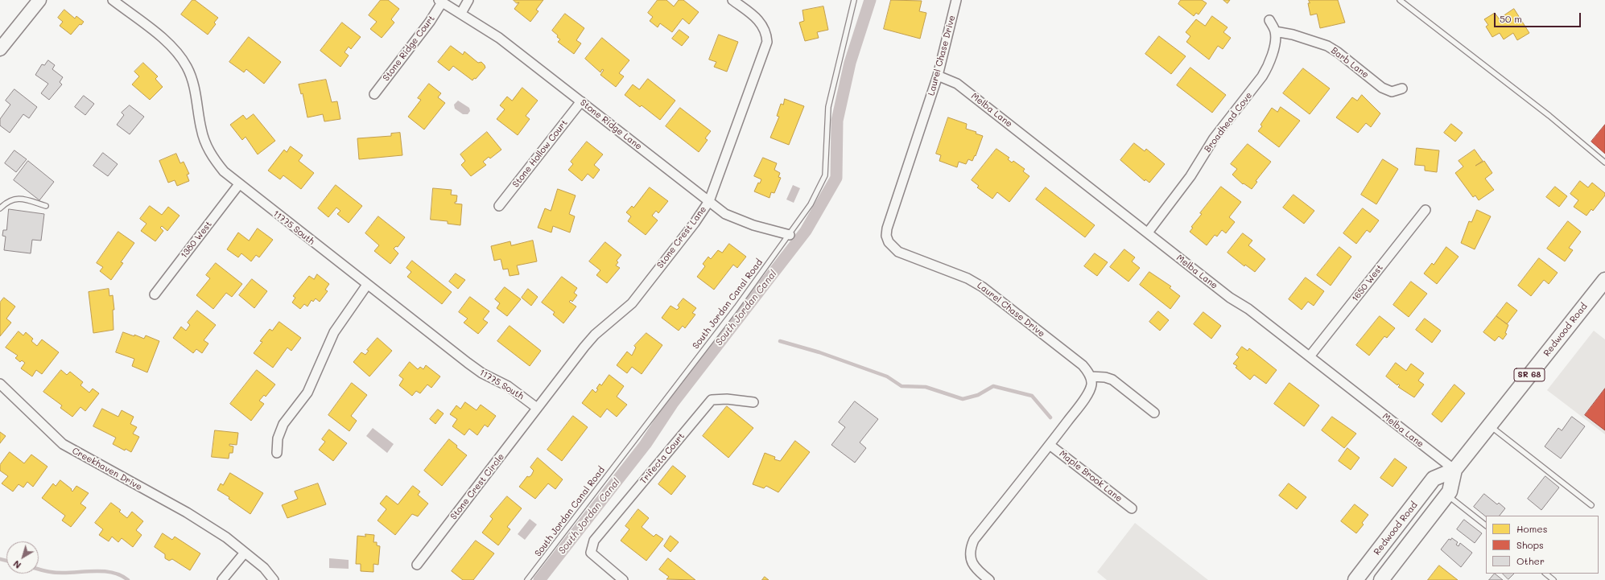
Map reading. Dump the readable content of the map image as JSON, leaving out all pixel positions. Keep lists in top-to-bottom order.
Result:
{
  "streets": {
    "main road": ["Redwood Road", "SR 68"],
    "street": [
      "Stone Ridge Court",
      "Laurel Chase Drive",
      "Barb Lane",
      "Melba Lane",
      "Broadhead Cove",
      "Stone Ridge Lane",
      "Stone Hollow Court",
      "11775 South",
      "Stone Crest Lane",
      "1380 West",
      "1650 West",
      "Trifecta Court",
      "Creekhaven Drive",
      "Maple Brook Lane",
      "Stone Crest Circle"
    ],
    "lane": ["South Jordan Canal Road"]
  },
  "crossings": [
    ["Stone Ridge Court", "Stone Ridge Lane"],
    ["Laurel Chase Drive", "Melba Lane"],
    ["Barb Lane", "Broadhead Cove"],
    ["Melba Lane", "Broadhead Cove"],
    ["Melba Lane", "1650 West"],
    ["Melba Lane", "Redwood Road"],
    ["Stone Ridge Lane", "Stone Hollow Court"],
    ["Stone Ridge Lane", "Stone Crest Lane"],
    ["Stone Ridge Lane", "South Jordan Canal Road"],
    ["11775 South", "Stone Crest Lane"],
    ["11775 South", "1380 West"],
    ["11775 South", "Stone Crest Circle"],
    ["Stone Crest Lane", "Stone Crest Circle"]
  ],
  "water": ["South Jordan Canal"],
  "legend": ["Homes", "Shops", "Other"],
  "scale_bar": "50 m",
  "north": "bottom left"
}
